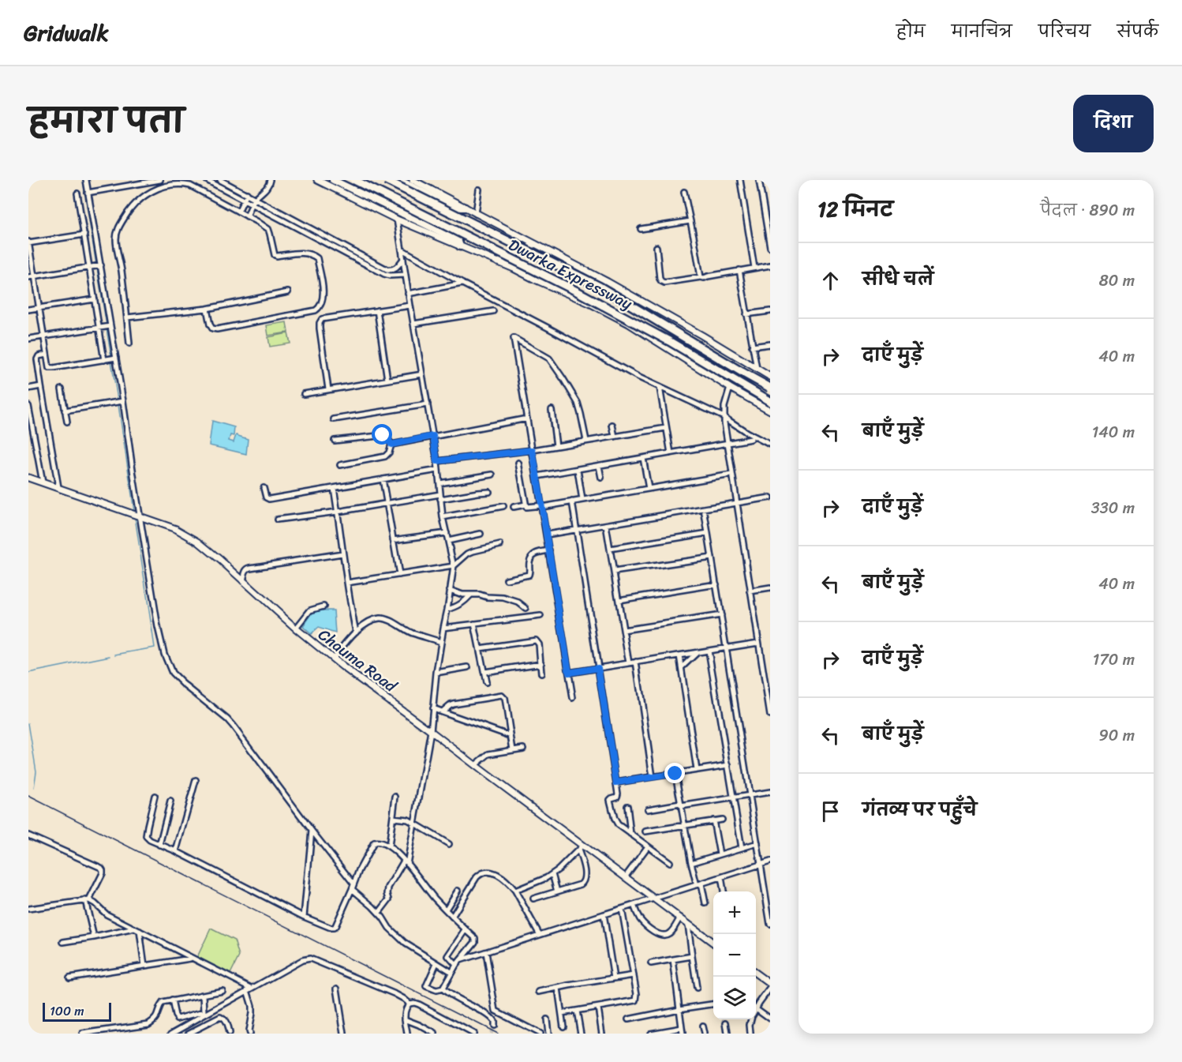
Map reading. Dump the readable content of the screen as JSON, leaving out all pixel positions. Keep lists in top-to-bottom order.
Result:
{
  "streets": {
    "highway": ["Dwarka Expressway"],
    "street": ["Chauma Road"]
  },
  "scale_bar": "100 m",
  "page": {
    "header": "Gridwalk",
    "nav": [
      "होम",
      "मानचित्र",
      "परिचय",
      "संपर्क"
    ],
    "title": "हमारा पता",
    "buttons": "दिशा",
    "heading": ["12 मिनट", "पैदल · 890 m"],
    "list": [
      ["सीधे चलें", "80 m"],
      ["दाएँ मुड़ें", "40 m"],
      ["बाएँ मुड़ें", "140 m"],
      ["दाएँ मुड़ें", "330 m"],
      ["बाएँ मुड़ें", "40 m"],
      ["दाएँ मुड़ें", "170 m"],
      ["बाएँ मुड़ें", "90 m"],
      "गंतव्य पर पहुँचे"
    ],
    "map_buttons": ["+", "−"],
    "scale": "100 m"
  }
}
